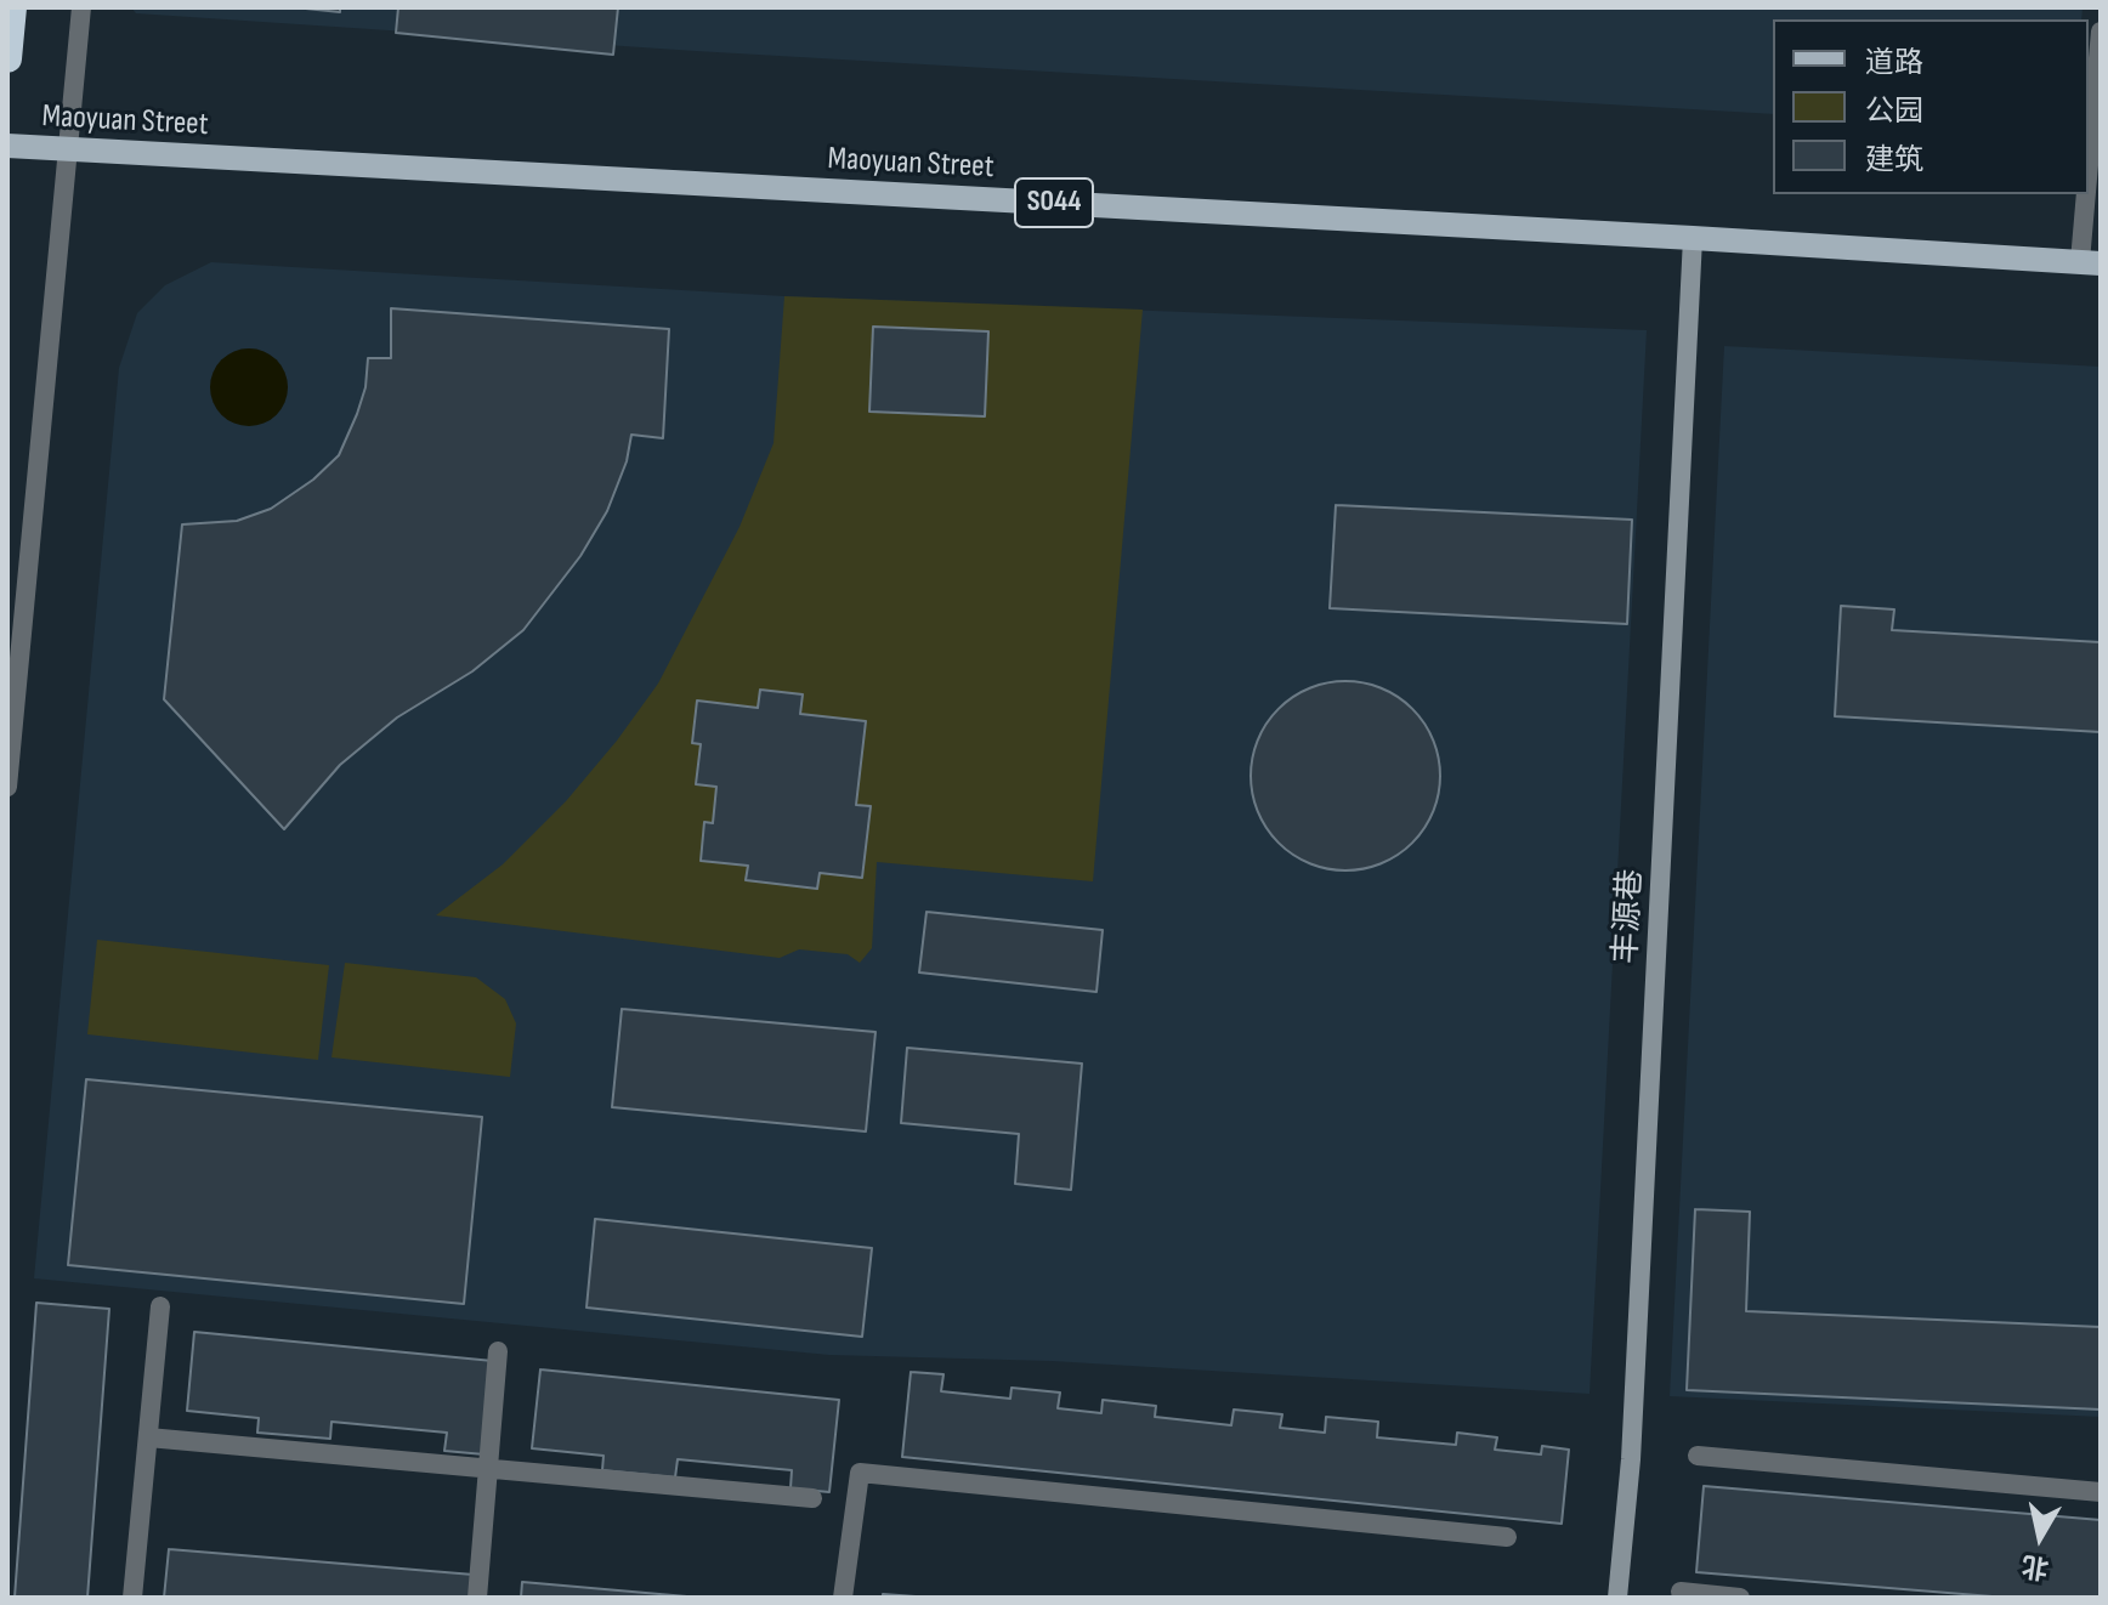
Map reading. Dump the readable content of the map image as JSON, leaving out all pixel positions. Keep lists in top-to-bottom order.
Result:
{
  "streets": {
    "main road": ["Maoyuan Street", "S044"],
    "street": ["丰源巷"]
  },
  "crossings": [
    ["Maoyuan Street", "丰源巷"]
  ],
  "legend": ["道路", "公园", "建筑"],
  "north": "bottom"
}
